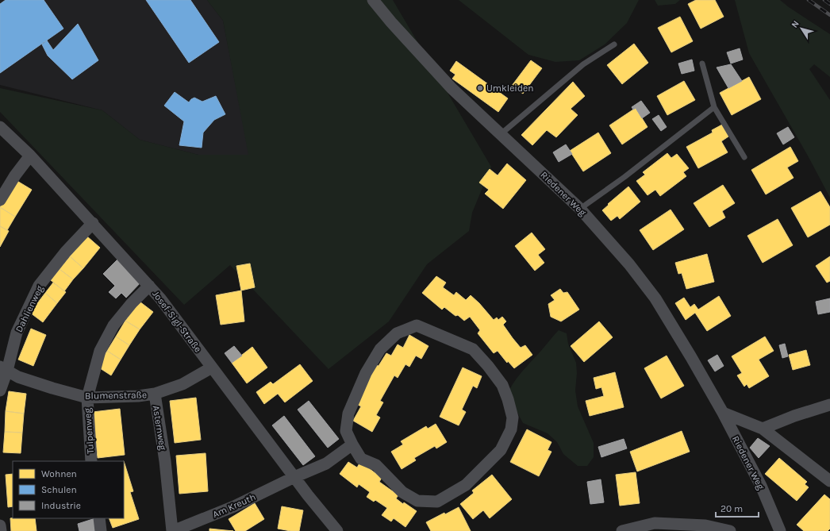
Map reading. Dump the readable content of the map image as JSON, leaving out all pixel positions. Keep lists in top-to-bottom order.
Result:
{
  "streets": {
    "street": [
      "Riedener Weg",
      "Dahlienweg",
      "Josef-Sigl-Straße",
      "Blumenstraße",
      "Asternweg",
      "Tulpenweg",
      "Am Kreuth"
    ]
  },
  "crossings": [
    ["Dahlienweg", "Josef-Sigl-Straße"],
    ["Dahlienweg", "Blumenstraße"],
    ["Josef-Sigl-Straße", "Blumenstraße"],
    ["Josef-Sigl-Straße", "Tulpenweg"],
    ["Josef-Sigl-Straße", "Am Kreuth"],
    ["Blumenstraße", "Asternweg"],
    ["Blumenstraße", "Tulpenweg"],
    ["Asternweg", "Am Kreuth"]
  ],
  "places": ["Umkleiden"],
  "legend": ["Wohnen", "Schulen", "Industrie"],
  "scale_bar": "20 m",
  "north": "top left"
}
